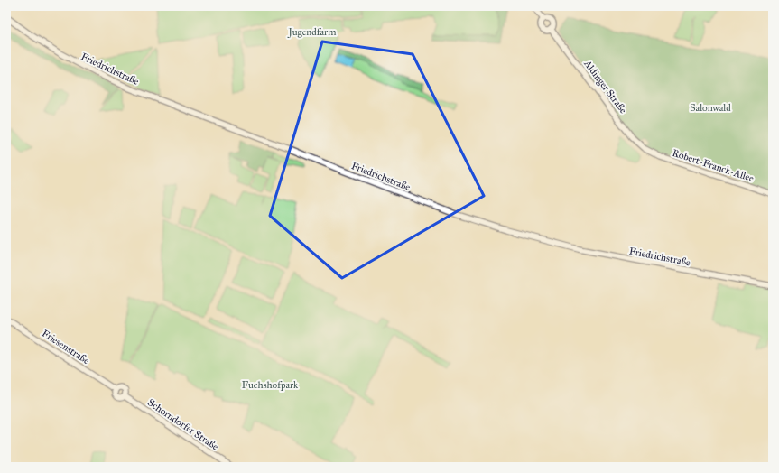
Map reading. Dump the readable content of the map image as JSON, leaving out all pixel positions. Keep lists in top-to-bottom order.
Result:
{
  "streets": {
    "main road": [
      "Friedrichstraße",
      "Aldinger Straße",
      "Robert-Franck-Allee",
      "Friesenstraße",
      "Schorndorfer Straße"
    ]
  },
  "crossings": [
    ["Aldinger Straße", "Robert-Franck-Allee"],
    ["Friesenstraße", "Schorndorfer Straße"]
  ],
  "parks": ["Jugendfarm", "Salonwald", "Fuchshofpark"]
}
